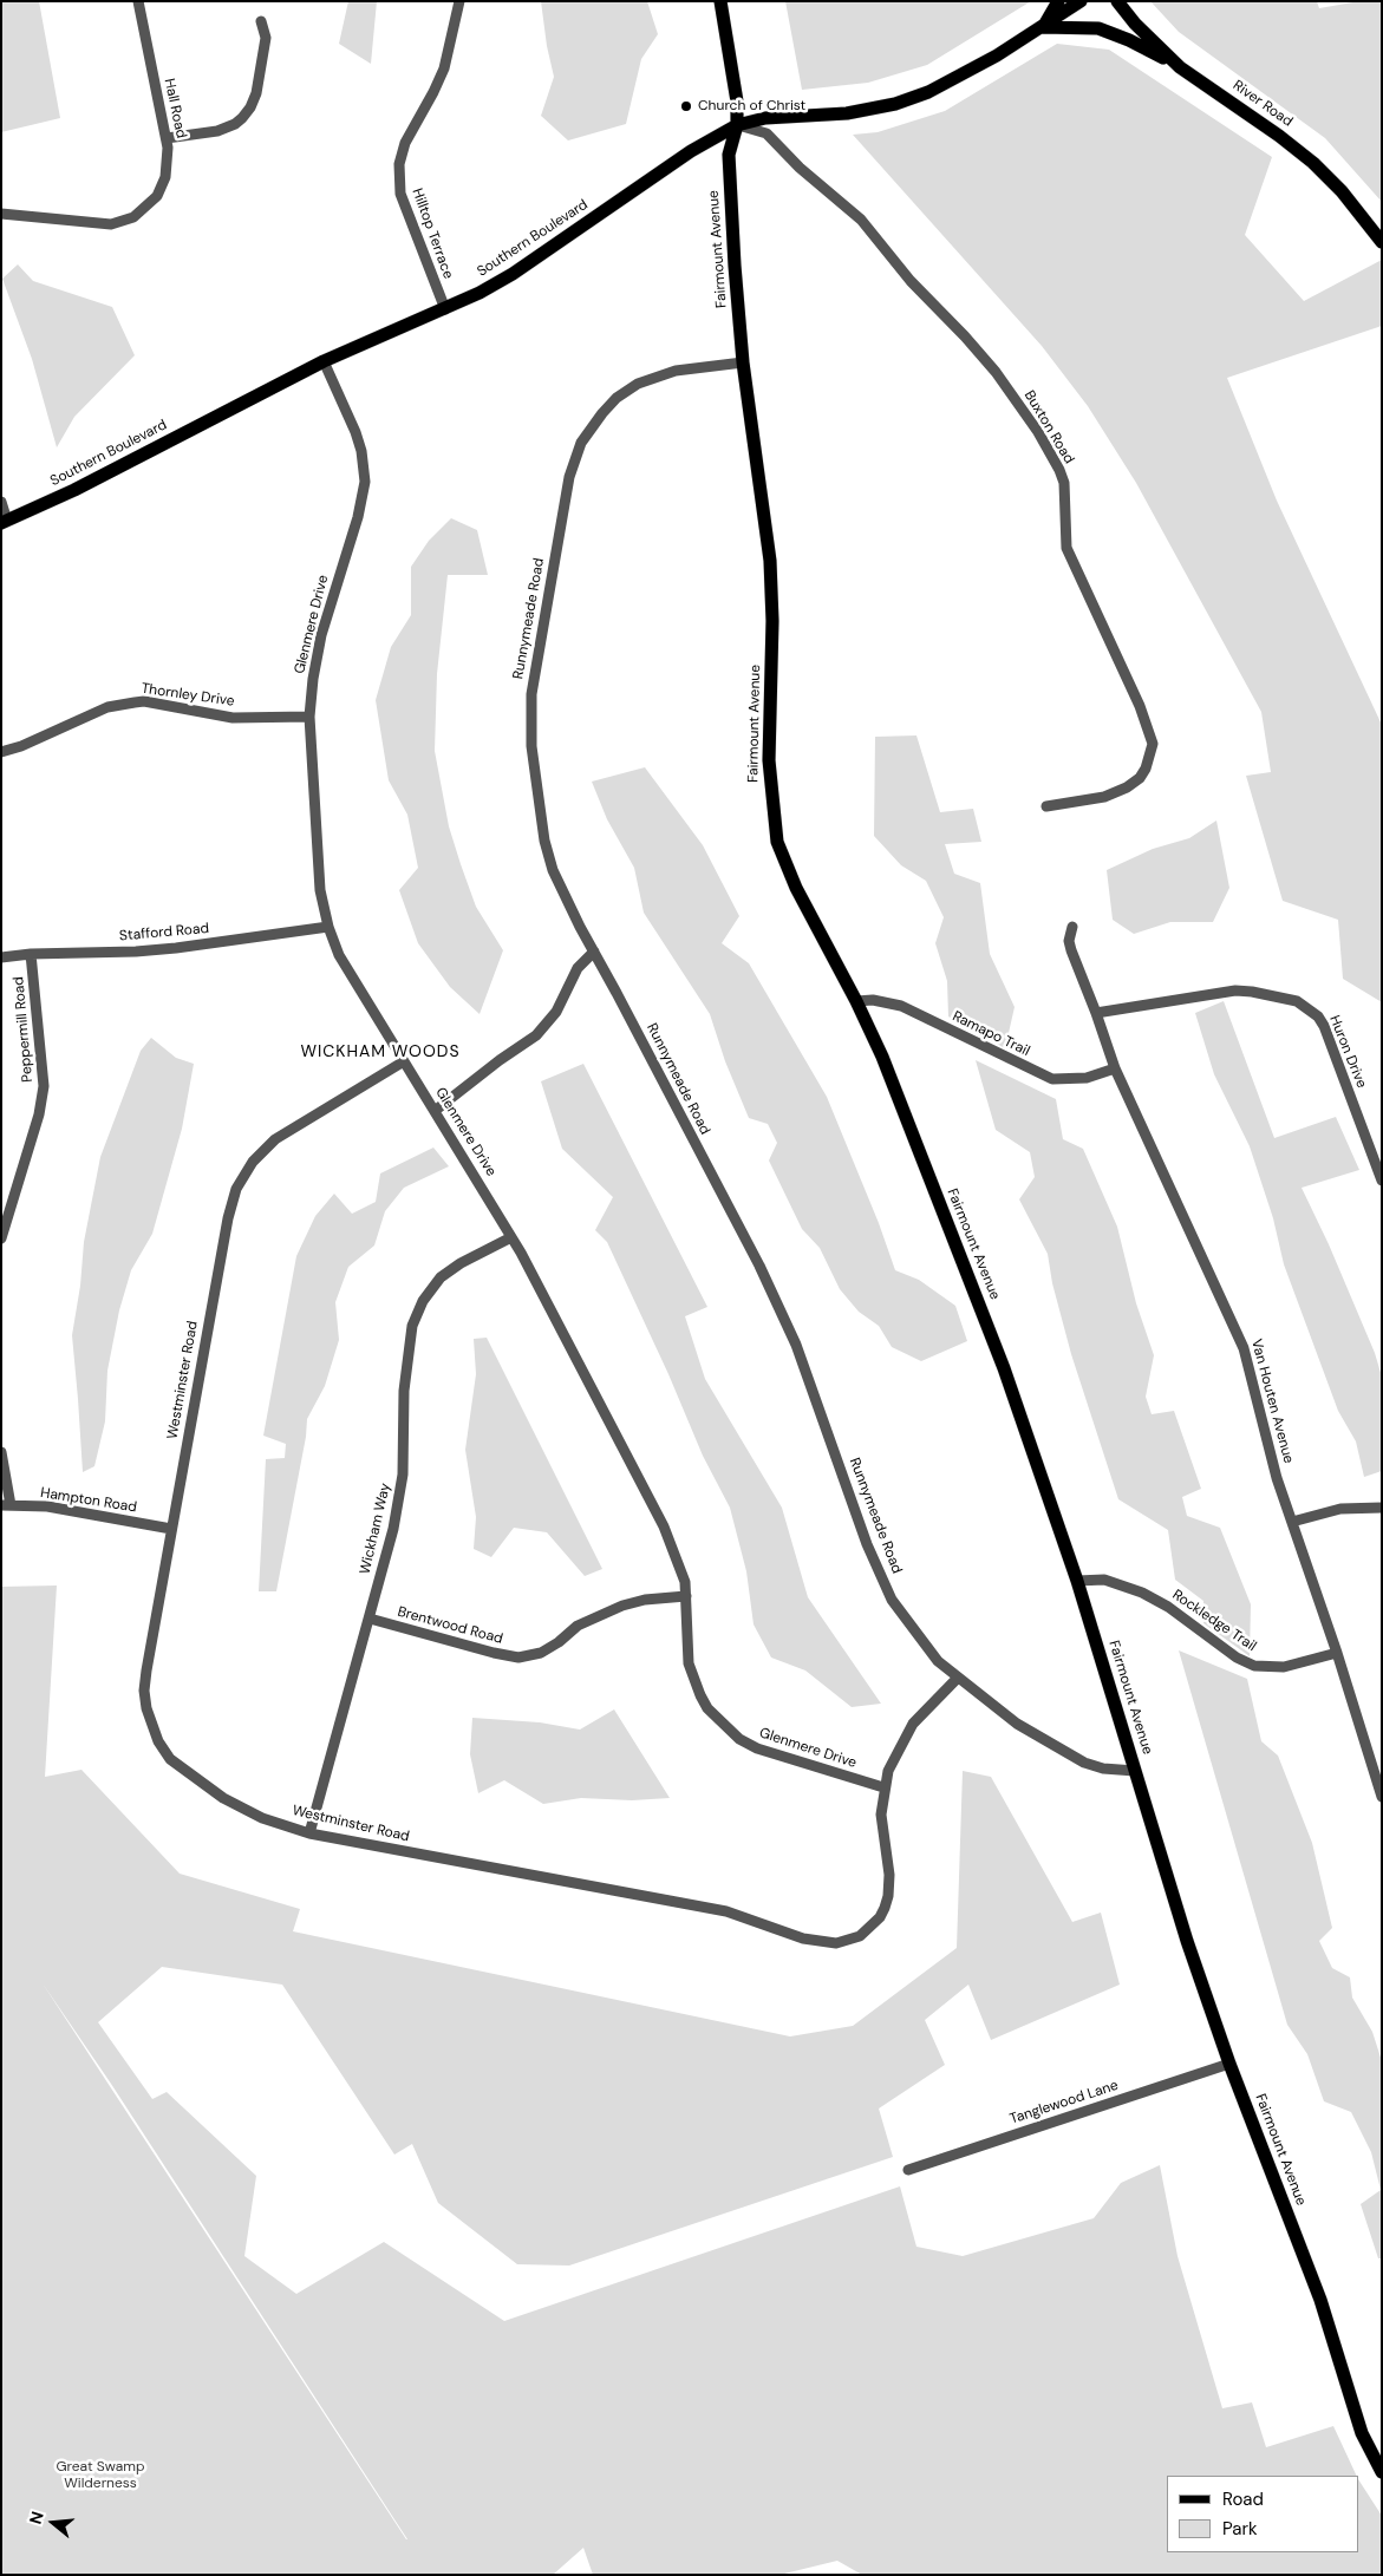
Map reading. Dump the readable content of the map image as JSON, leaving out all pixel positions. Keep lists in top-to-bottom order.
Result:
{
  "streets": {
    "main road": ["River Road", "Southern Boulevard", "Fairmount Avenue"],
    "street": [
      "Hall Road",
      "Hilltop Terrace",
      "Buxton Road",
      "Runnymeade Road",
      "Glenmere Drive",
      "Thornley Drive",
      "Stafford Road",
      "Peppermill Road",
      "Ramapo Trail",
      "Huron Drive",
      "Westminster Road",
      "Van Houten Avenue",
      "Hampton Road",
      "Wickham Way",
      "Rockledge Trail",
      "Brentwood Road",
      "Tanglewood Lane"
    ]
  },
  "crossings": [
    ["Hilltop Terrace", "Southern Boulevard"],
    ["Southern Boulevard", "Fairmount Avenue"],
    ["Southern Boulevard", "Buxton Road"],
    ["Southern Boulevard", "Glenmere Drive"],
    ["Fairmount Avenue", "Buxton Road"],
    ["Fairmount Avenue", "Runnymeade Road"],
    ["Fairmount Avenue", "Ramapo Trail"],
    ["Fairmount Avenue", "Rockledge Trail"],
    ["Fairmount Avenue", "Tanglewood Lane"],
    ["Runnymeade Road", "Westminster Road"],
    ["Glenmere Drive", "Thornley Drive"],
    ["Glenmere Drive", "Stafford Road"],
    ["Glenmere Drive", "Westminster Road"],
    ["Glenmere Drive", "Wickham Way"],
    ["Glenmere Drive", "Brentwood Road"],
    ["Stafford Road", "Peppermill Road"],
    ["Ramapo Trail", "Van Houten Avenue"],
    ["Huron Drive", "Van Houten Avenue"],
    ["Westminster Road", "Hampton Road"],
    ["Westminster Road", "Wickham Way"],
    ["Van Houten Avenue", "Rockledge Trail"],
    ["Wickham Way", "Brentwood Road"]
  ],
  "districts": ["WICKHAM WOODS"],
  "parks": ["Great Swamp Wilderness"],
  "places": ["Church of Christ"],
  "legend": ["Road", "Park"],
  "north": "left"
}
